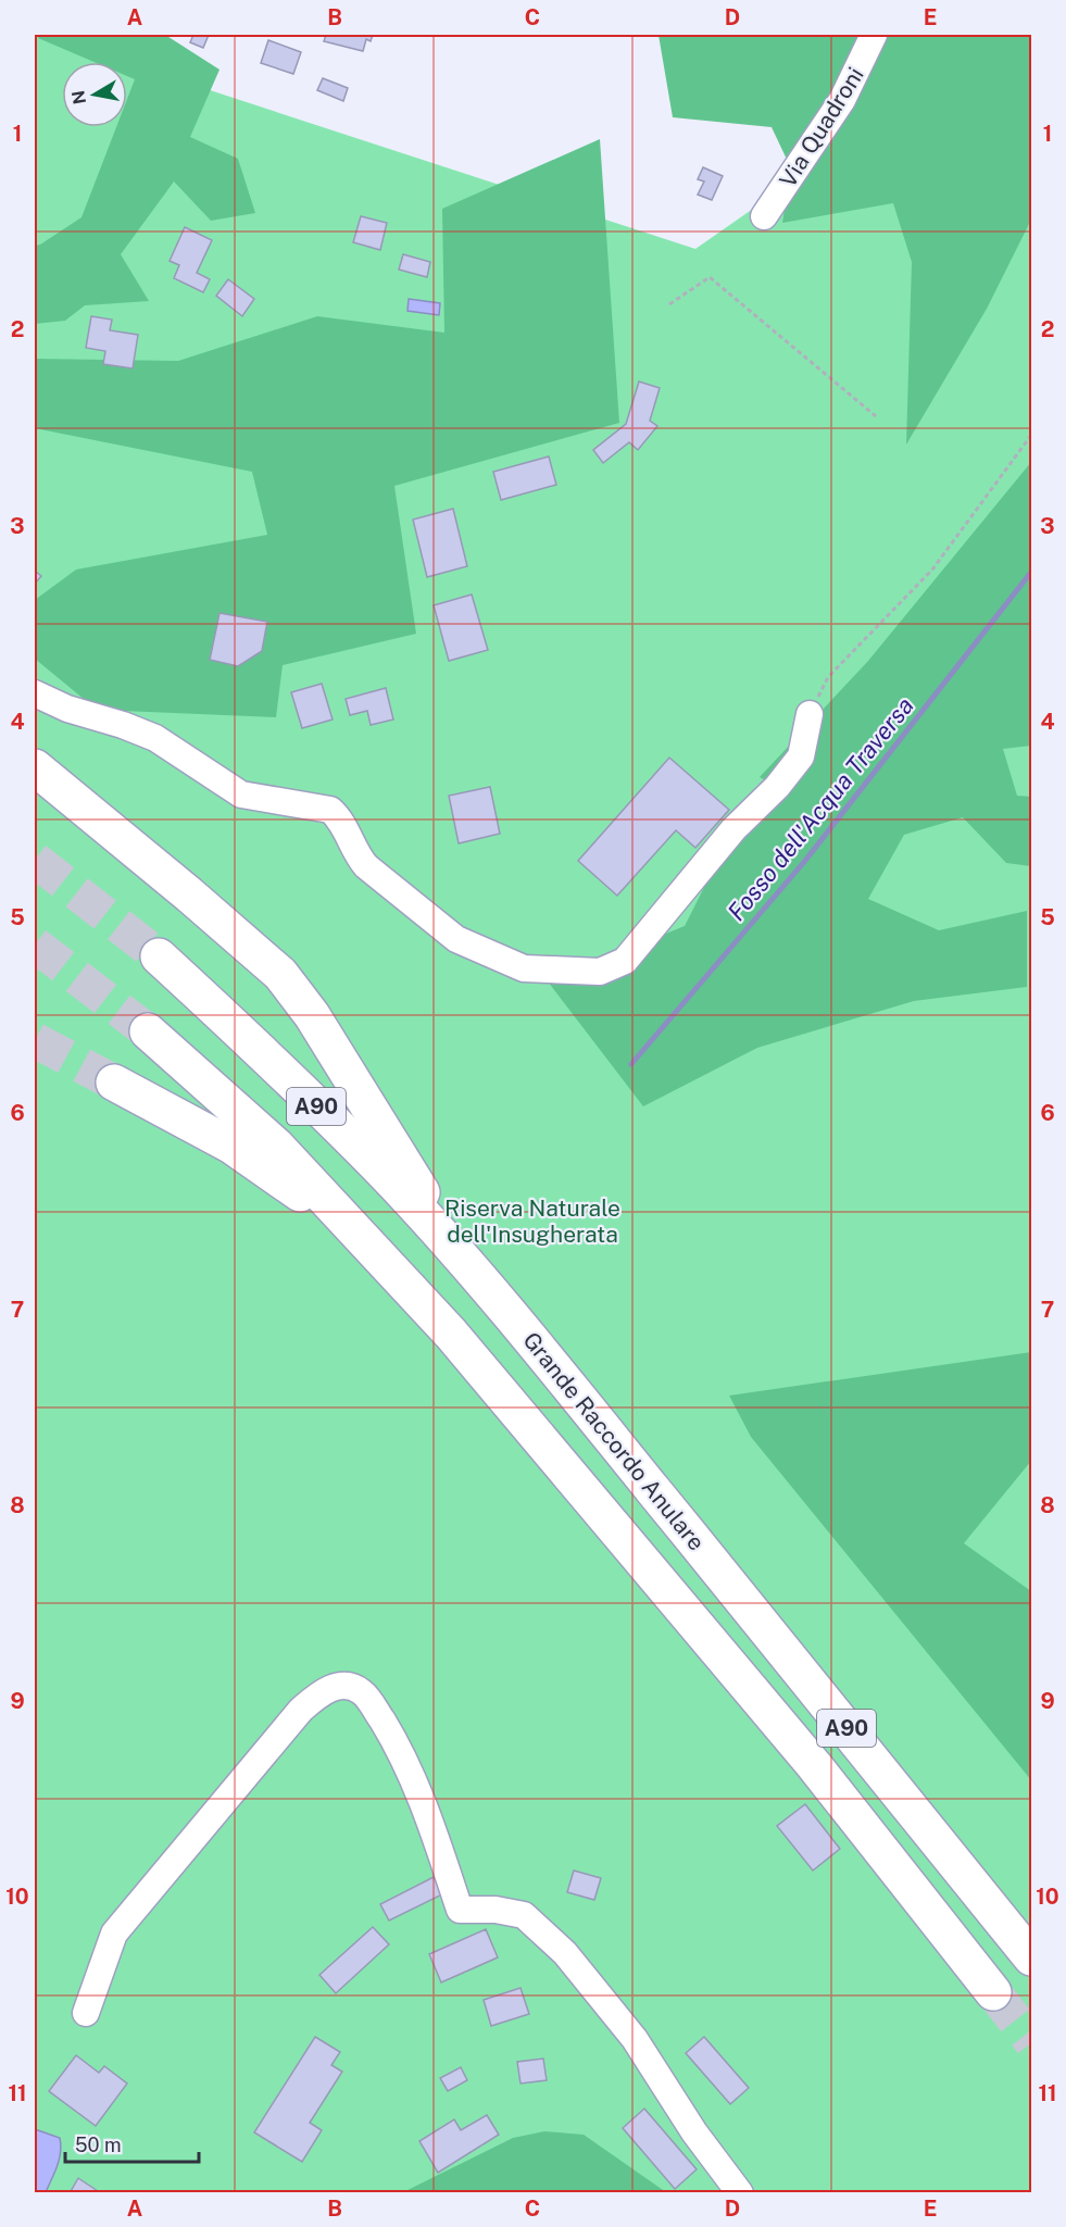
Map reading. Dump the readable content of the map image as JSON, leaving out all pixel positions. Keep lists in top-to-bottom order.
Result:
{
  "streets": {
    "highway": ["A90", "Grande Raccordo Anulare"],
    "street": ["Via Quadroni"]
  },
  "water": ["Fosso dell'Acqua Traversa"],
  "parks": ["Riserva Naturale dell'Insugherata"],
  "scale_bar": "50 m",
  "north": "left",
  "grid": {
    "columns": [
      "A",
      "B",
      "C",
      "D",
      "E"
    ],
    "rows": [
      "1",
      "2",
      "3",
      "4",
      "5",
      "6",
      "7",
      "8",
      "9",
      "10",
      "11"
    ]
  }
}
